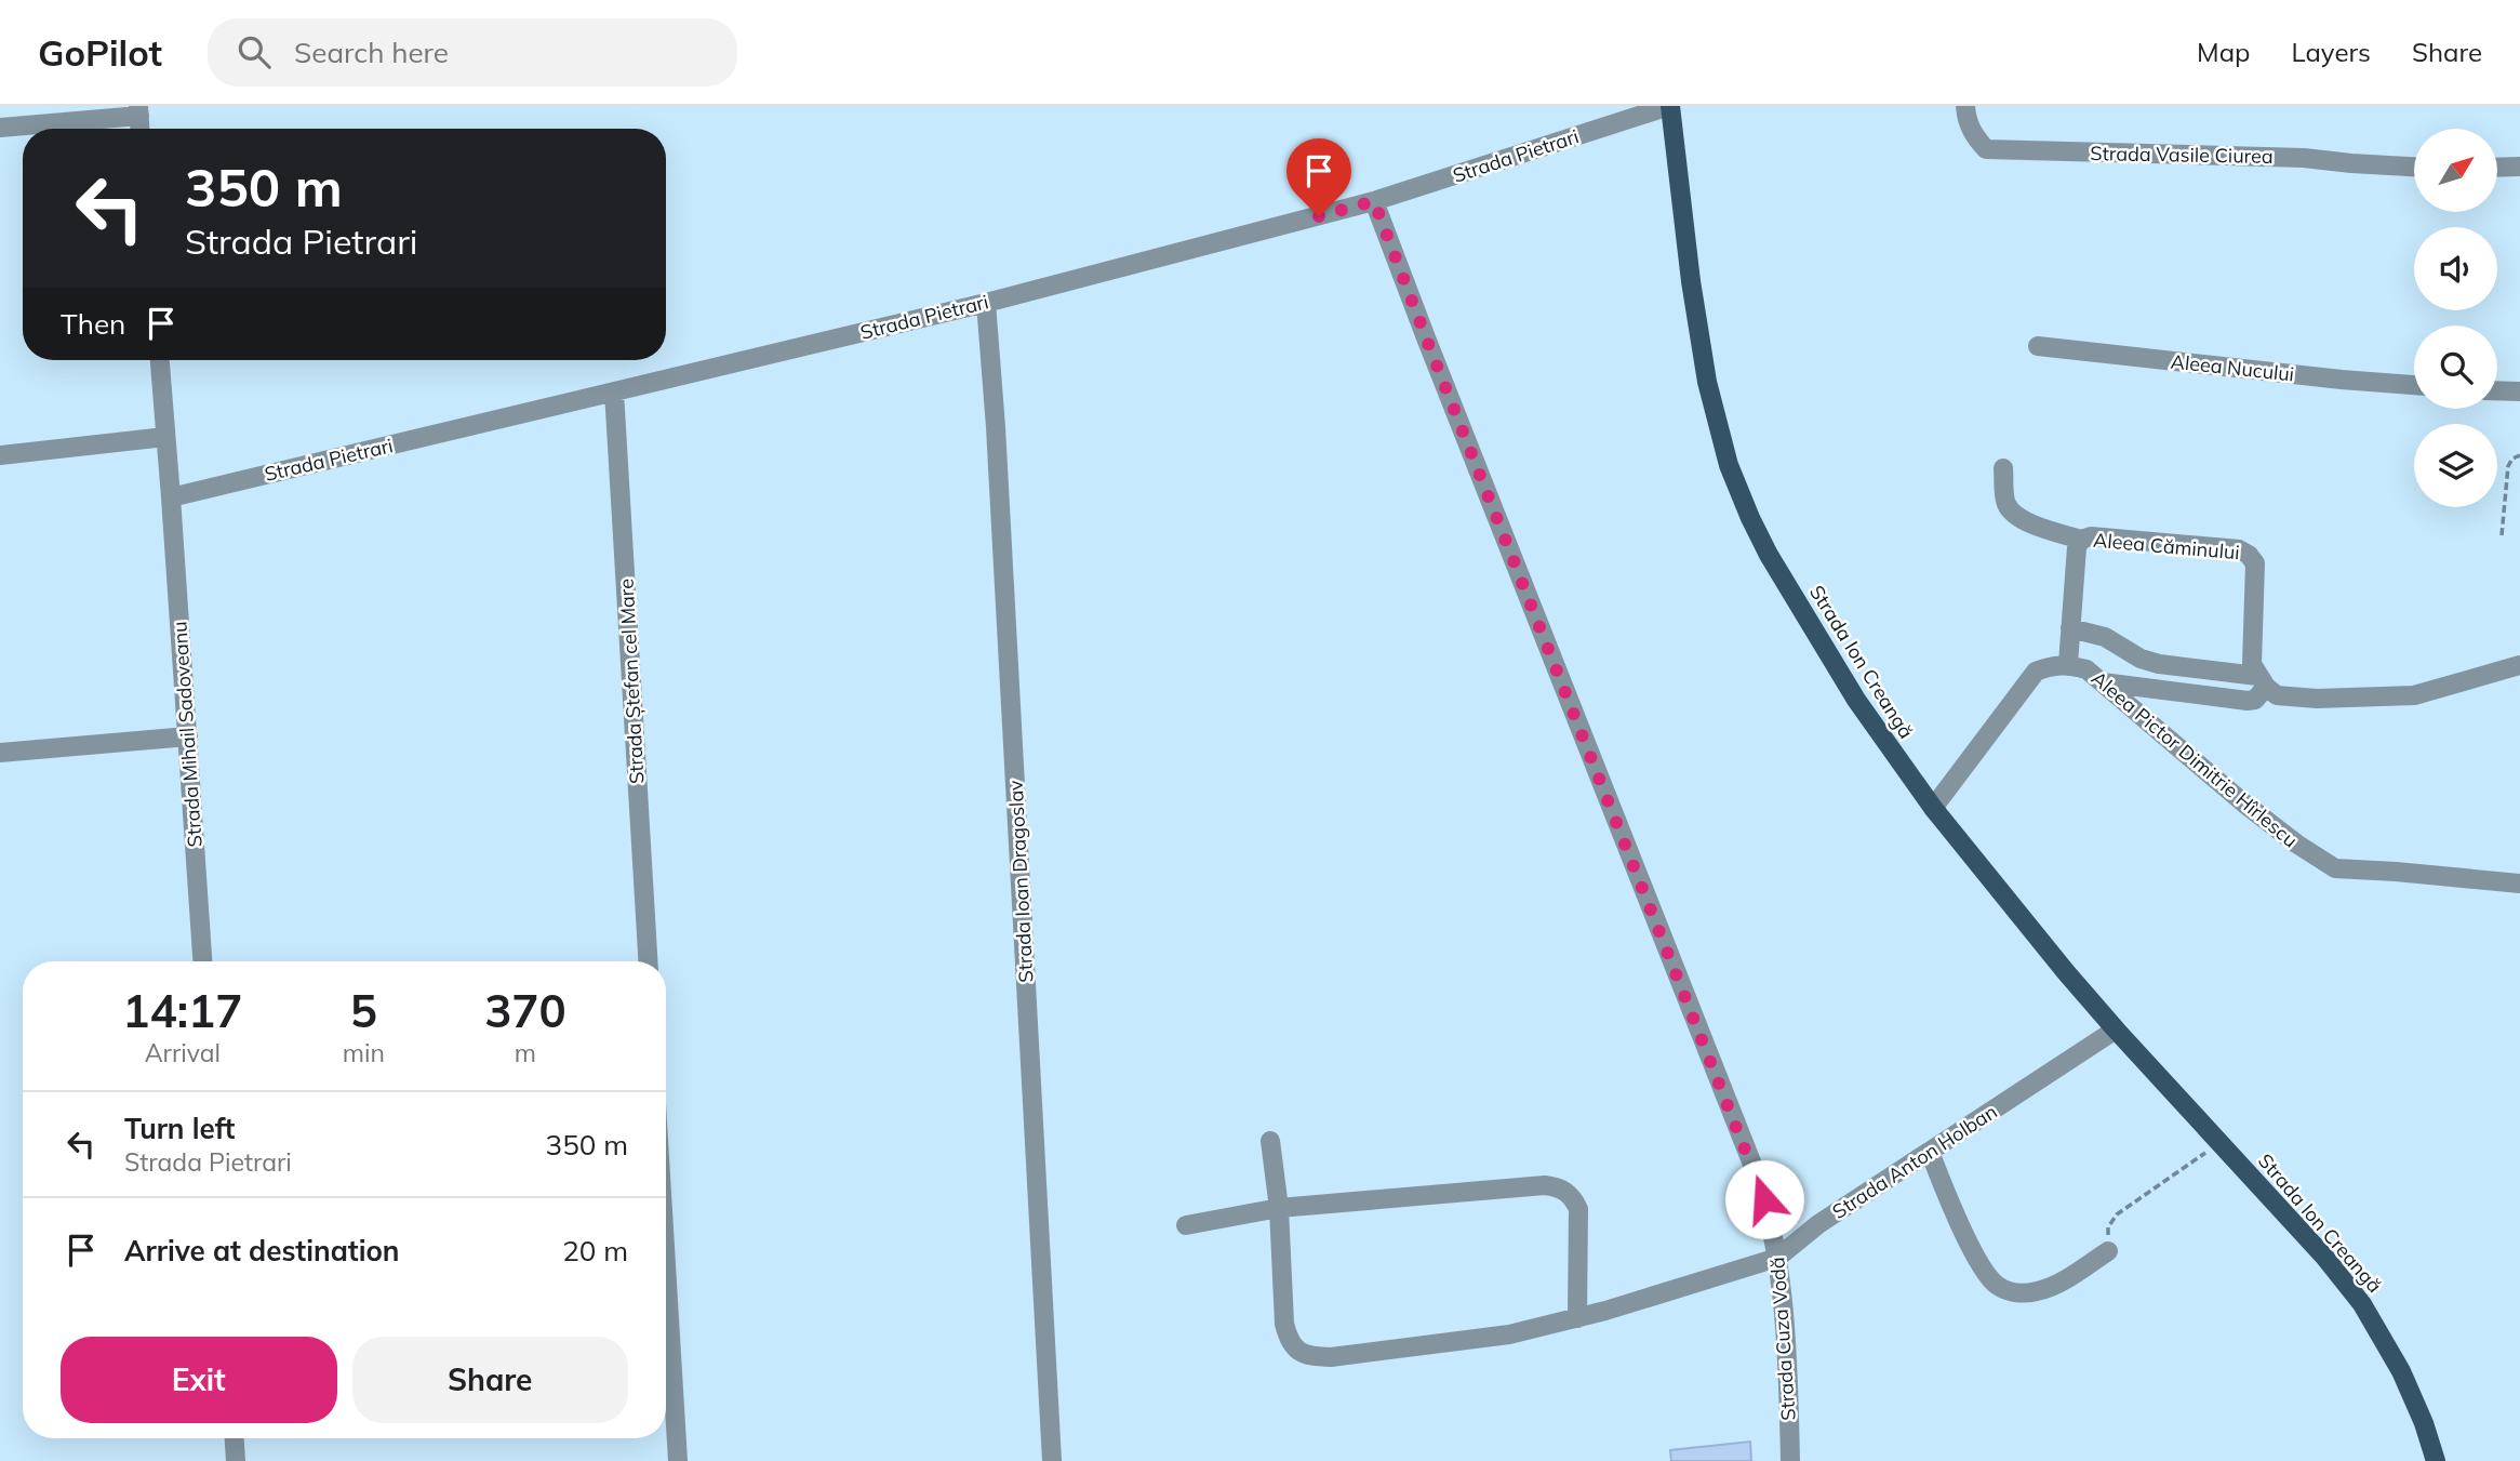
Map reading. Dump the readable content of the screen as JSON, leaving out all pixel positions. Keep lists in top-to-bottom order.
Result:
{
  "streets": {
    "main road": ["Strada Ion Creangă"],
    "street": [
      "Strada Vasile Ciurea",
      "Strada Pietrari",
      "Aleea Nucului",
      "Aleea Căminului",
      "Strada Ștefan cel Mare",
      "Strada Mihail Sadoveanu",
      "Aleea Pictor Dimitrie Hîrlescu",
      "Strada Ioan Dragoslav",
      "Strada Anton Holban",
      "Strada Cuza Vodă"
    ]
  },
  "crossings": [
    ["Strada Pietrari", "Strada Ion Creangă"],
    ["Strada Pietrari", "Strada Ștefan cel Mare"],
    ["Strada Pietrari", "Strada Mihail Sadoveanu"],
    ["Strada Pietrari", "Strada Ioan Dragoslav"],
    ["Strada Pietrari", "Strada Cuza Vodă"],
    ["Aleea Căminului", "Aleea Pictor Dimitrie Hîrlescu"],
    ["Strada Ion Creangă", "Aleea Pictor Dimitrie Hîrlescu"],
    ["Strada Ion Creangă", "Strada Anton Holban"],
    ["Strada Anton Holban", "Strada Cuza Vodă"]
  ],
  "north": "top right",
  "page": {
    "header": "GoPilot",
    "search": "Search here",
    "nav": ["Map", "Layers", "Share"],
    "turn": ["350 m", "Strada Pietrari"],
    "then": "Then",
    "eta": [
      "14:17",
      "Arrival",
      "5",
      "min",
      "370",
      "m"
    ],
    "list": [
      {
        "name": "Turn left",
        "note": "Strada Pietrari",
        "value": "350 m"
      },
      {
        "name": "Arrive at destination",
        "value": "20 m"
      }
    ],
    "buttons": ["Exit", "Share"]
  }
}
